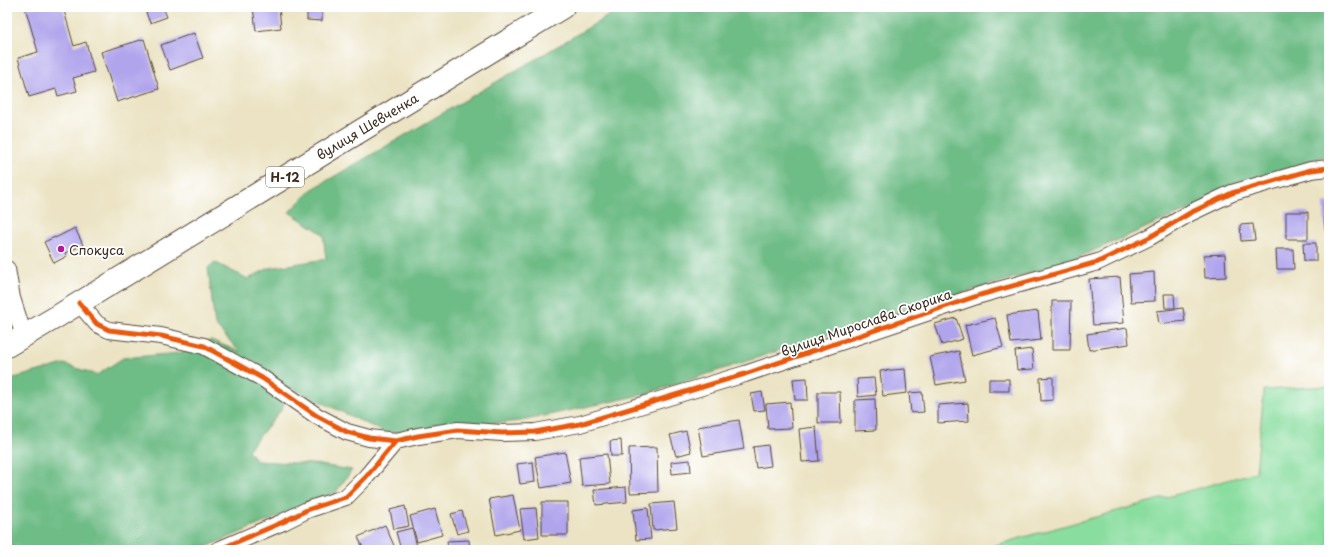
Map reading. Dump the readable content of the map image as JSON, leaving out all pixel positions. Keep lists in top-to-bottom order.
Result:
{
  "streets": {
    "main road": ["вулиця Шевченка", "Н-12"],
    "street": ["вулиця Мирослава Скорика"]
  },
  "crossings": [
    ["вулиця Шевченка", "вулиця Мирослава Скорика"]
  ],
  "places": ["Спокуса"]
}
